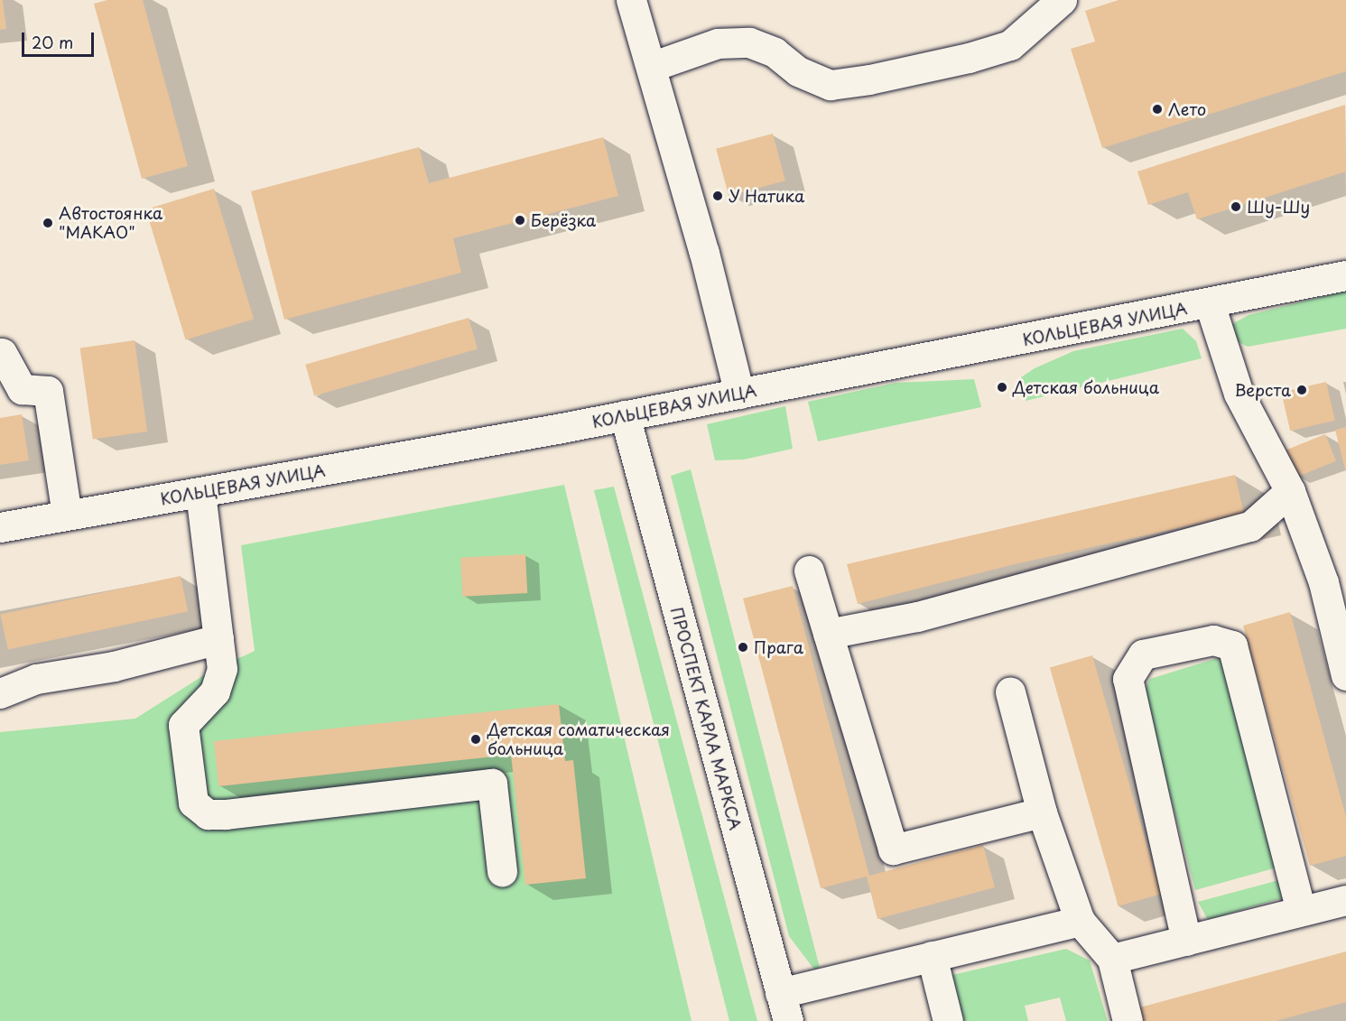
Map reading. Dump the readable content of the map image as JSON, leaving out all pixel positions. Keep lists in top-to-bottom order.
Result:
{
  "streets": {
    "main road": ["КОЛЬЦЕВАЯ УЛИЦА", "ПРОСПЕКТ КАРЛА МАРКСА"]
  },
  "crossings": [
    ["КОЛЬЦЕВАЯ УЛИЦА", "ПРОСПЕКТ КАРЛА МАРКСА"]
  ],
  "places": [
    "Лето",
    "У Натика",
    "Шу-Шу",
    "Берёзка",
    "Автостоянка \"МАКАО\"",
    "Детская больница",
    "Верста",
    "Прага",
    "Детская соматическая больница"
  ],
  "scale_bar": "20 m"
}
